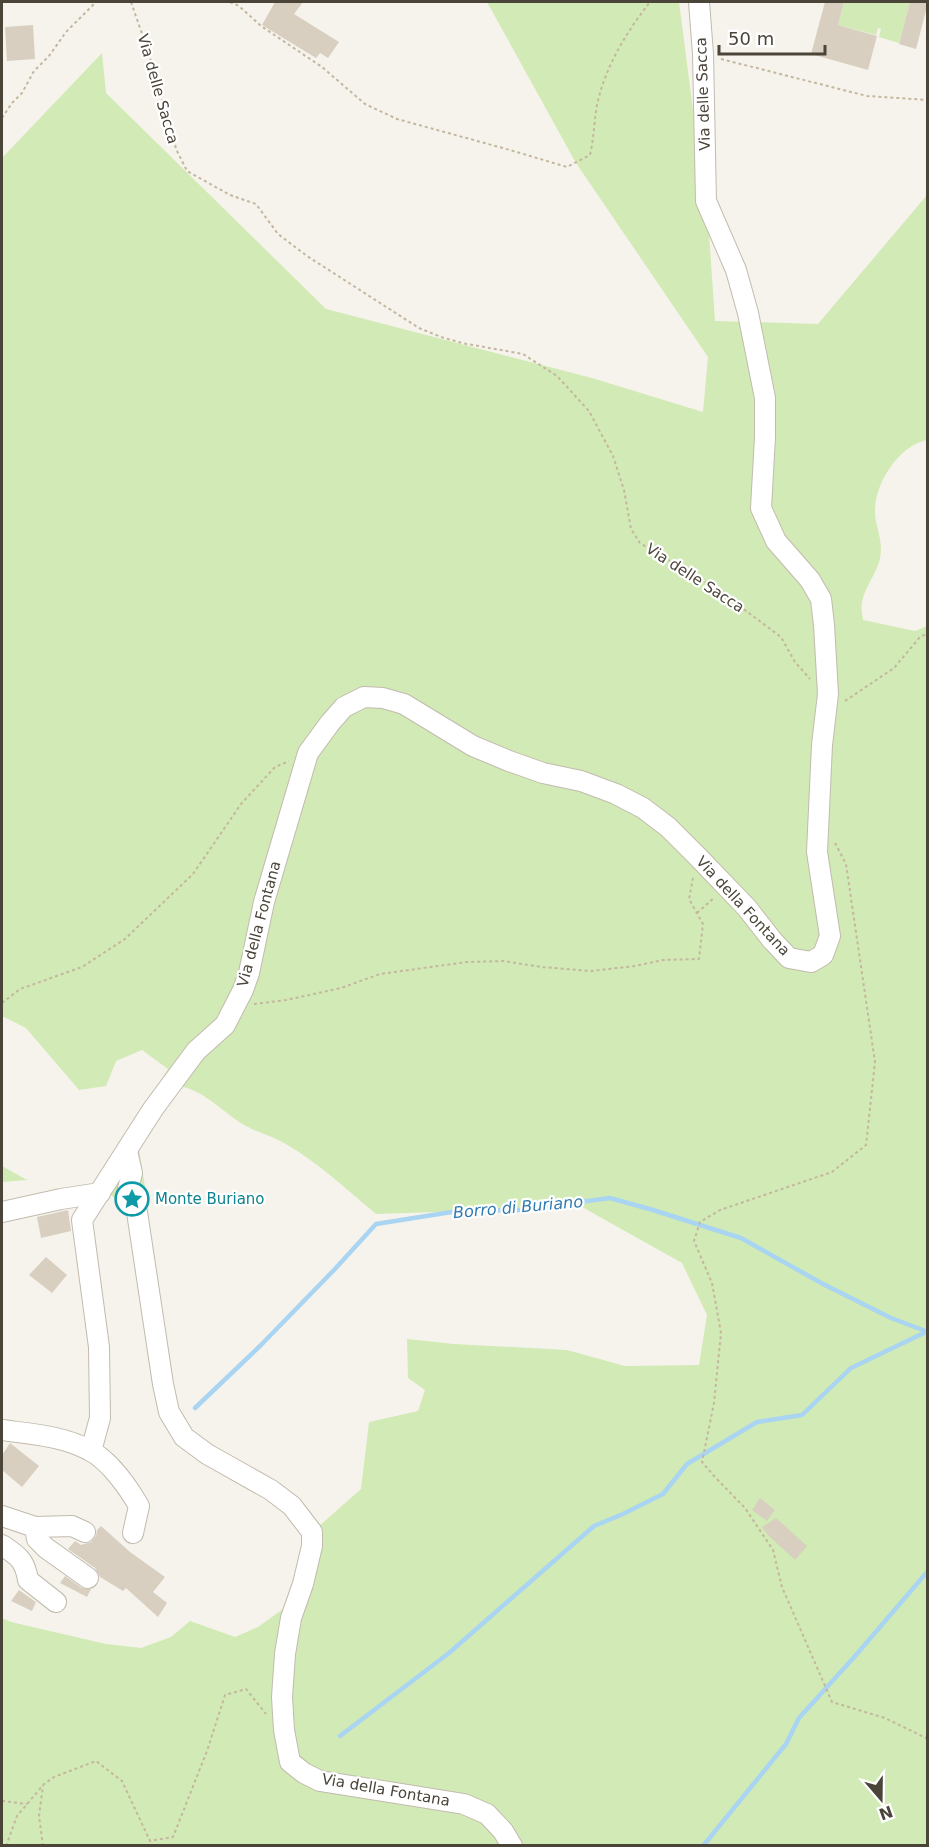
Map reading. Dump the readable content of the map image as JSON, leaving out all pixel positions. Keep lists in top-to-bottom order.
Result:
{
  "streets": {
    "street": ["Via delle Sacca", "Via della Fontana"]
  },
  "crossings": [
    ["Via delle Sacca", "Via della Fontana"]
  ],
  "water": ["Borro di Buriano"],
  "places": {
    "place": ["Monte Buriano"]
  },
  "scale_bar": "50 m",
  "north": "bottom"
}
